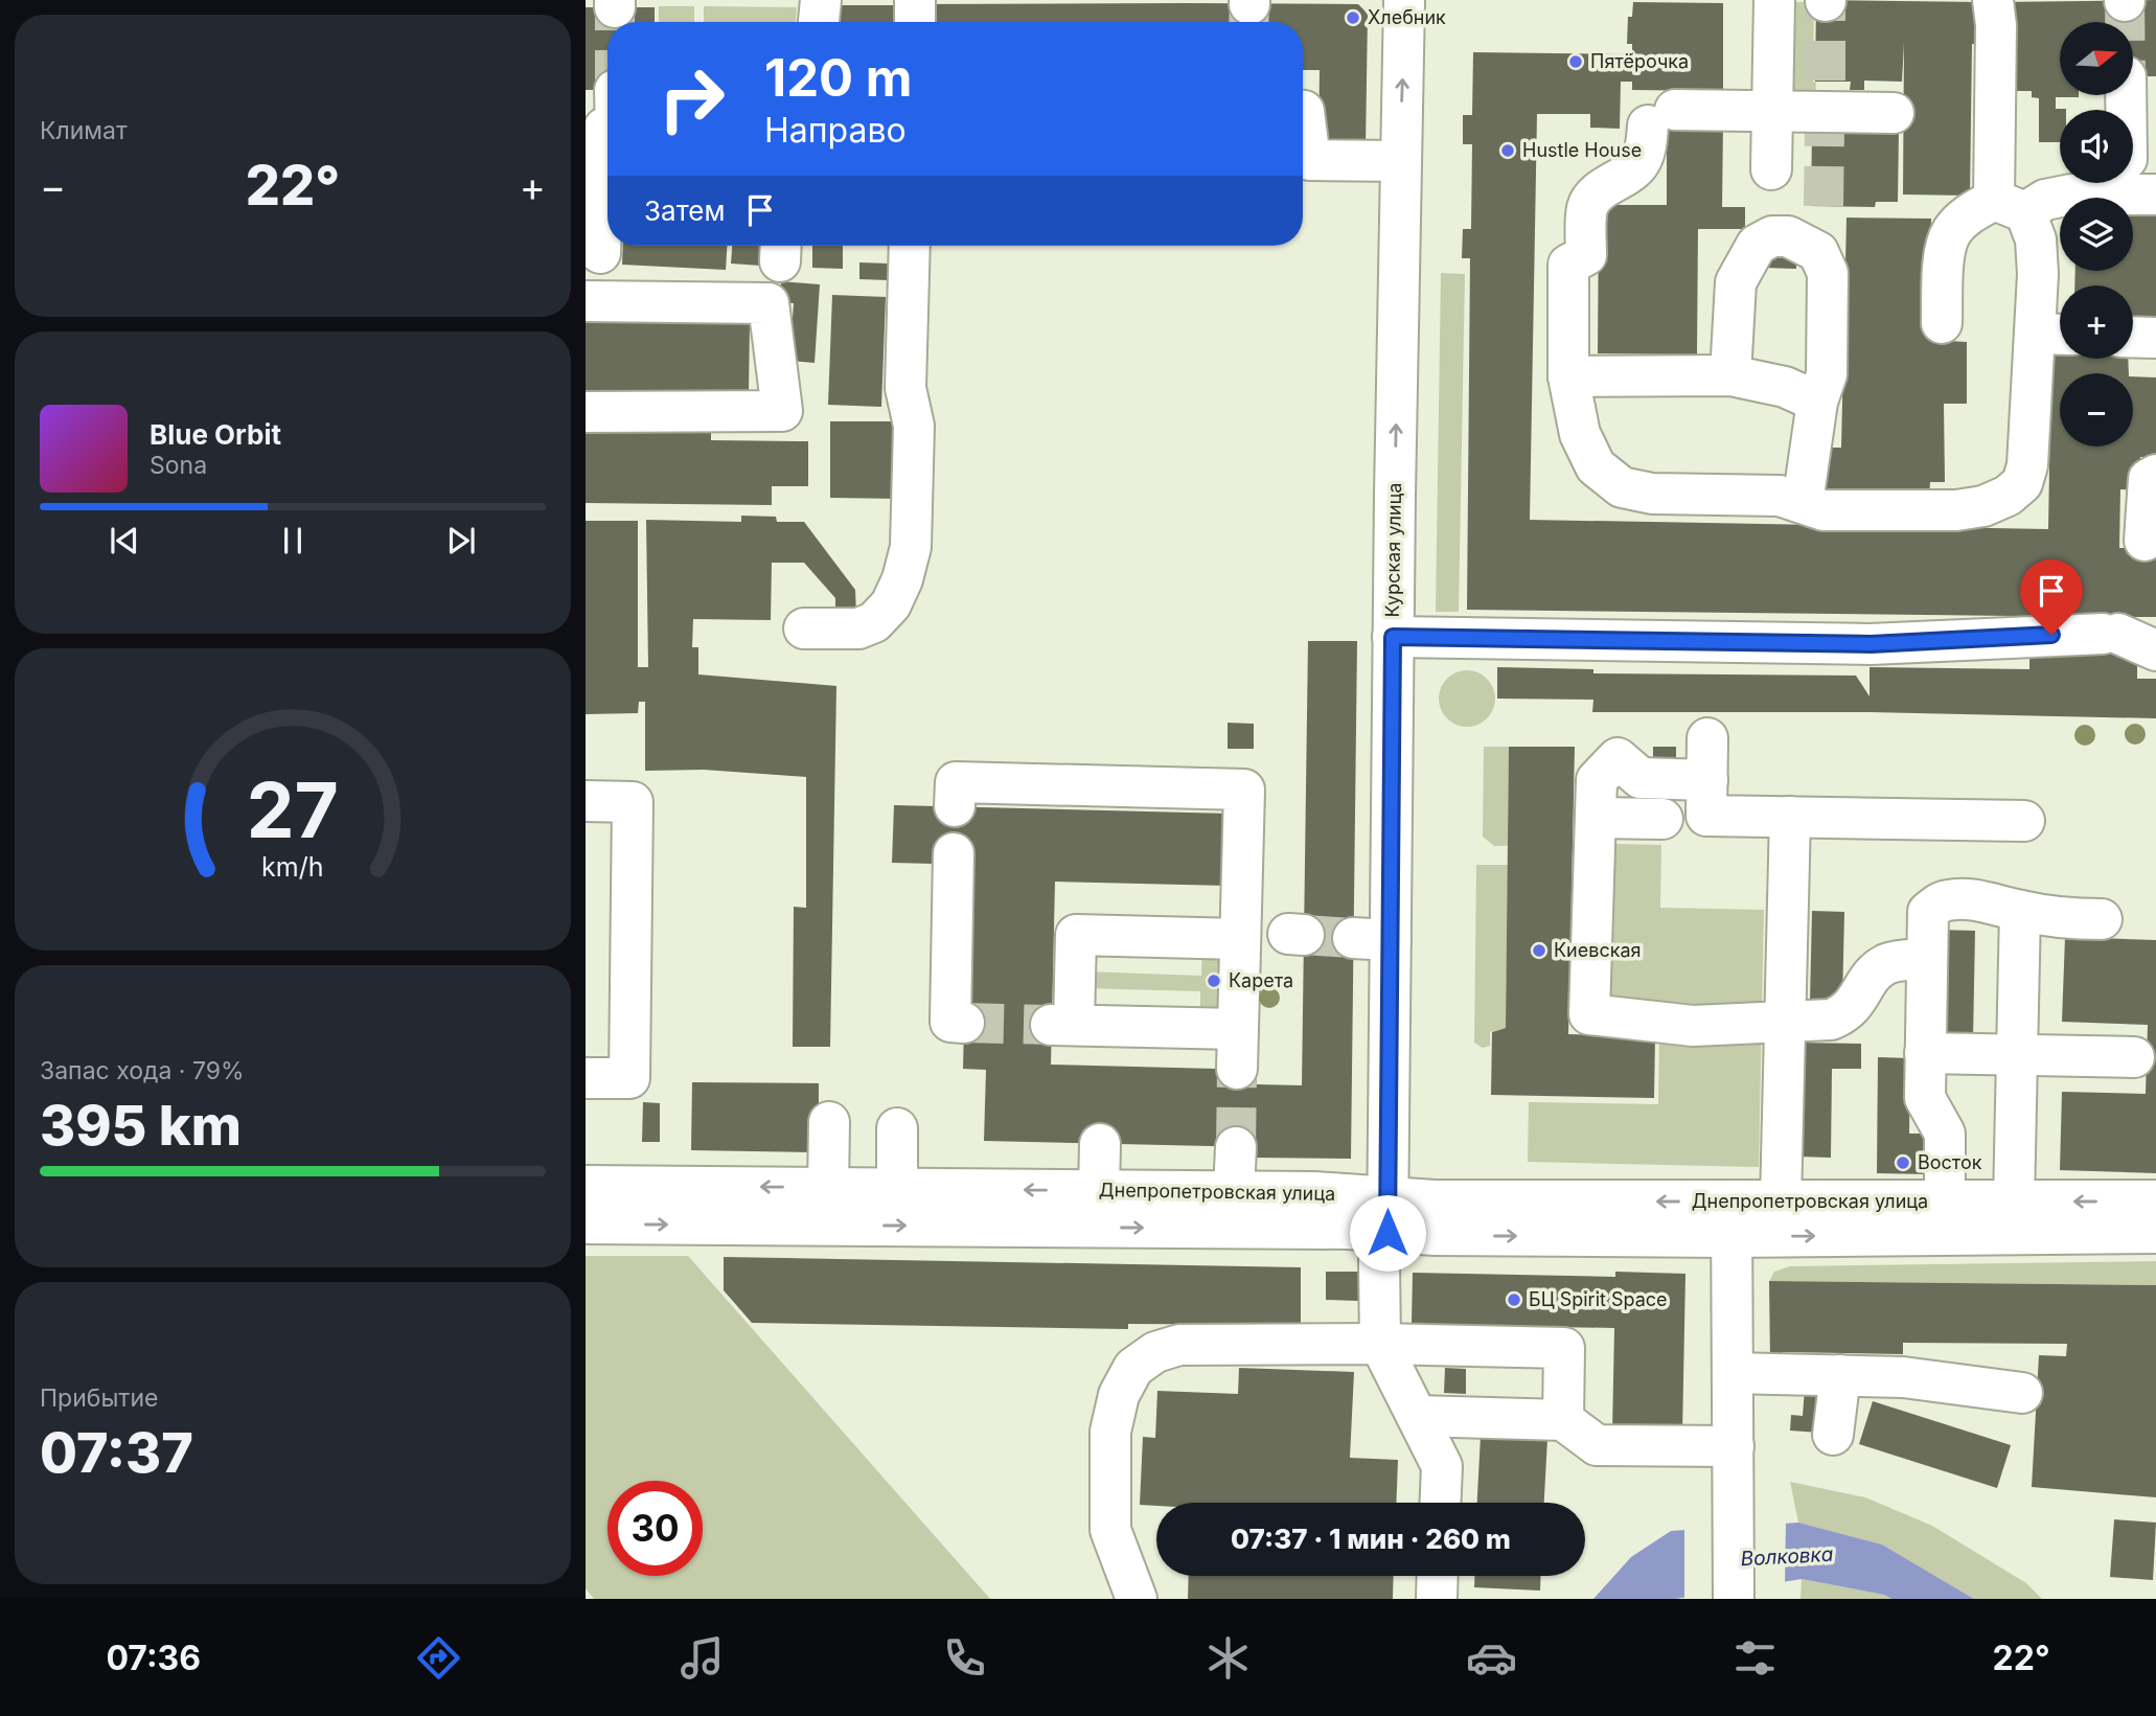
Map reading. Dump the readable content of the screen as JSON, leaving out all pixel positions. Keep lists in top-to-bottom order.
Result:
{
  "streets": {
    "main road": ["Курская улица", "Днепропетровская улица"]
  },
  "crossings": [
    ["Курская улица", "Днепропетровская улица"]
  ],
  "one_way": ["Курская улица"],
  "water": ["Волковка"],
  "places": [
    "Хлебник",
    "Пятёрочка",
    "Hustle House",
    "Киевская",
    "Карета",
    "Восток",
    "БЦ Spirit Space"
  ],
  "north": "right",
  "page": {
    "tile": [
      "Климат",
      ["Запас хода · 79%", "395 km"],
      ["Прибытие", "07:37"]
    ],
    "map_buttons": ["+", "−"],
    "turn": ["120 m", "Направо"],
    "heat": ["−", "22°", "+"],
    "then": "Затем",
    "song": ["Blue Orbit", "Sona"],
    "limit": "30",
    "trip": "07:37 · 1 мин · 260 m",
    "tabs": ["07:36", "22°"],
    "gauge": ["27", "km/h"]
  }
}
